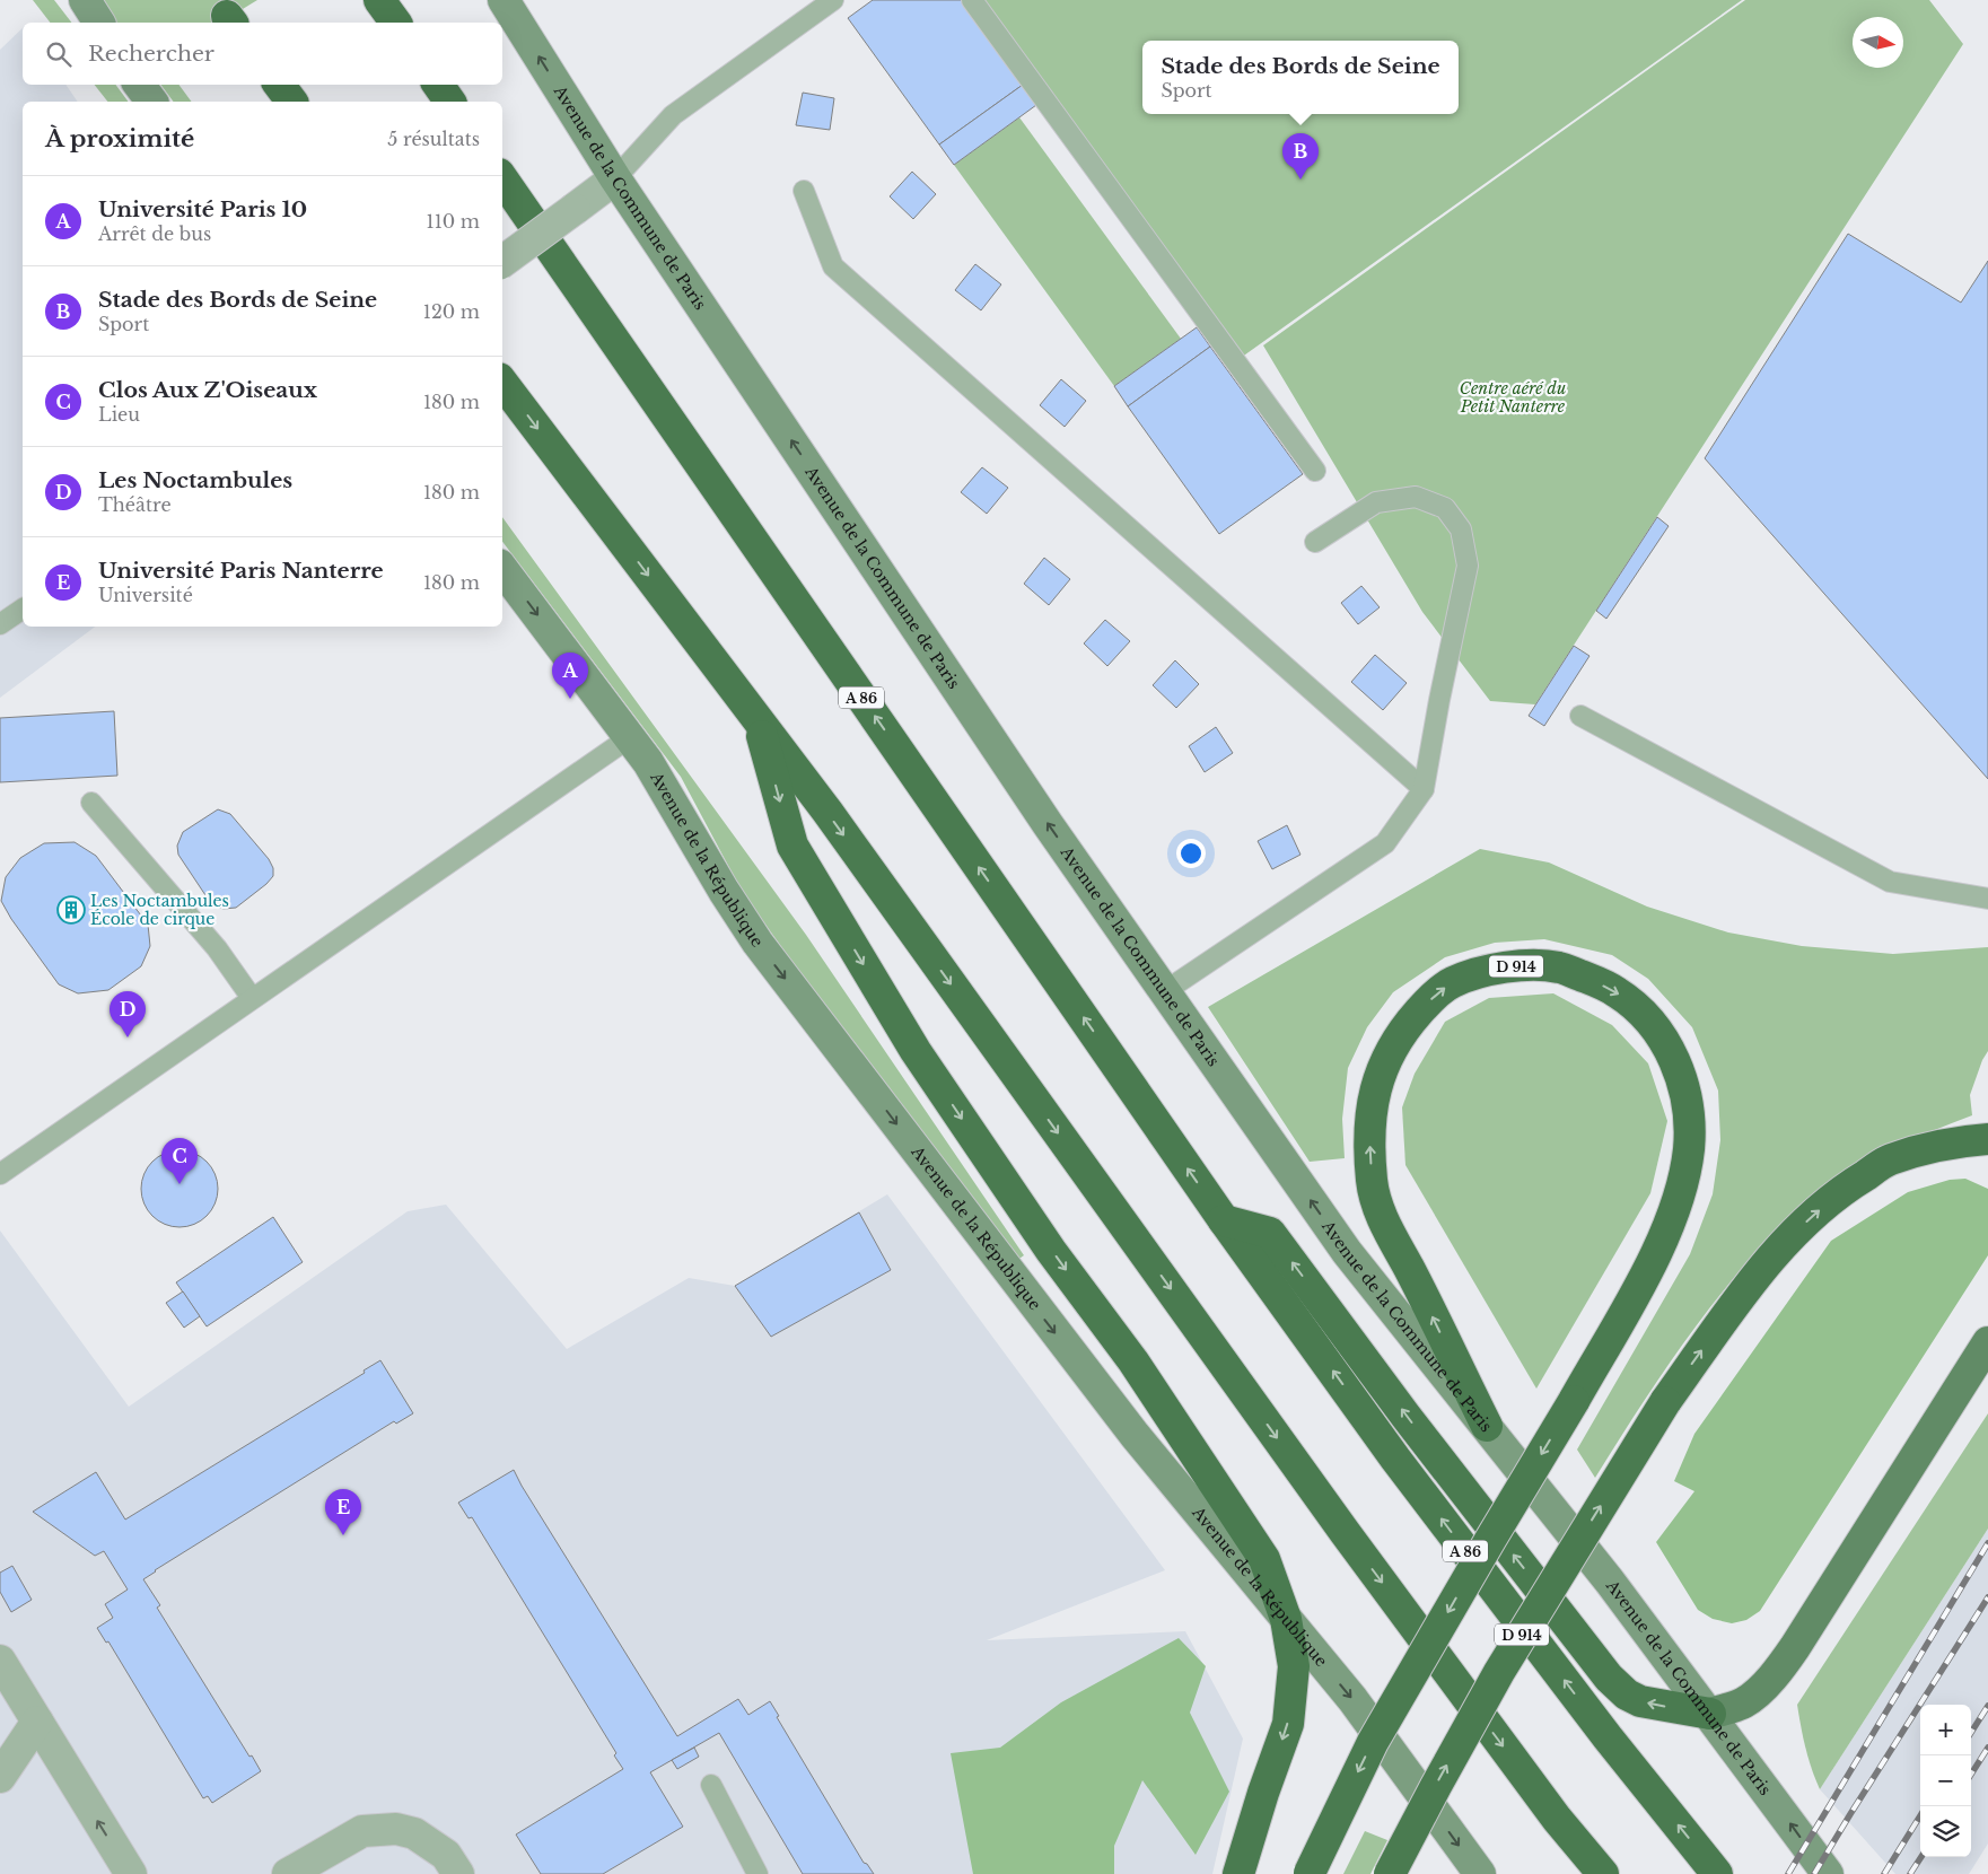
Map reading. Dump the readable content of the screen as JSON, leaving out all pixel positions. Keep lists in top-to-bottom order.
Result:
{
  "streets": {
    "highway": ["A 86", "D 914"],
    "main road": ["Avenue de la Commune de Paris", "Avenue de la République"]
  },
  "crossings": [
    ["Avenue de la Commune de Paris", "D 914"]
  ],
  "one_way": ["Avenue de la Commune de Paris", "Avenue de la République"],
  "parks": ["Centre aéré du Petit Nanterre"],
  "places": {
    "building": ["Les Noctambules École de cirque"]
  },
  "north": "right",
  "page": {
    "search": "Rechercher",
    "popup": ["Stade des Bords de Seine", "Sport"],
    "heading": ["À proximité", "5 résultats"],
    "pins": [
      "B",
      "A",
      "D",
      "C",
      "E"
    ],
    "list": [
      {
        "mark": "A",
        "name": "Université Paris 10",
        "note": "Arrêt de bus",
        "value": "110 m"
      },
      {
        "mark": "B",
        "name": "Stade des Bords de Seine",
        "note": "Sport",
        "value": "120 m"
      },
      {
        "mark": "C",
        "name": "Clos Aux Z'Oiseaux",
        "note": "Lieu",
        "value": "180 m"
      },
      {
        "mark": "D",
        "name": "Les Noctambules",
        "note": "Théâtre",
        "value": "180 m"
      },
      {
        "mark": "E",
        "name": "Université Paris Nanterre",
        "note": "Université",
        "value": "180 m"
      }
    ],
    "map_buttons": ["+", "−"]
  }
}
